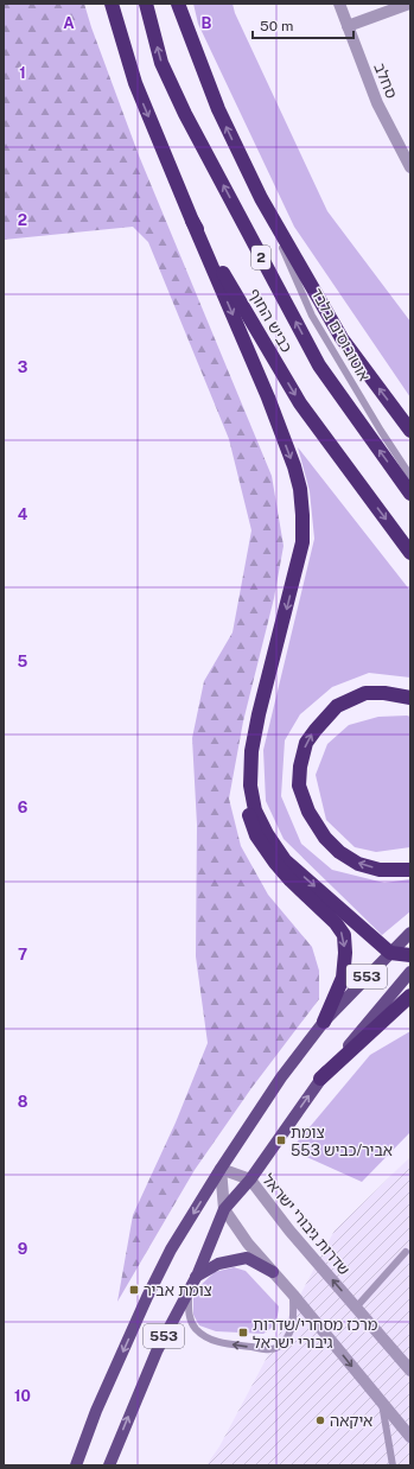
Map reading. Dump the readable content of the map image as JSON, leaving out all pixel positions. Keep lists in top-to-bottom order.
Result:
{
  "streets": {
    "highway": ["2", "כביש החוף"],
    "main road": ["553"],
    "street": ["סחלב", "שדרות גיבורי ישראל"],
    "lane": ["אוטובוסים בלבד"]
  },
  "crossings": [
    ["553", "שדרות גיבורי ישראל"]
  ],
  "places": {
    "transit": ["צומת אביר/כביש 553", "צומת אביר", "מרכז מסחרי/שדרות גיבורי ישראל"],
    "other": ["איקאה"]
  },
  "scale_bar": "50 m",
  "grid": {
    "columns": ["A", "B"],
    "rows": [
      "1",
      "2",
      "3",
      "4",
      "5",
      "6",
      "7",
      "8",
      "9",
      "10"
    ]
  }
}
